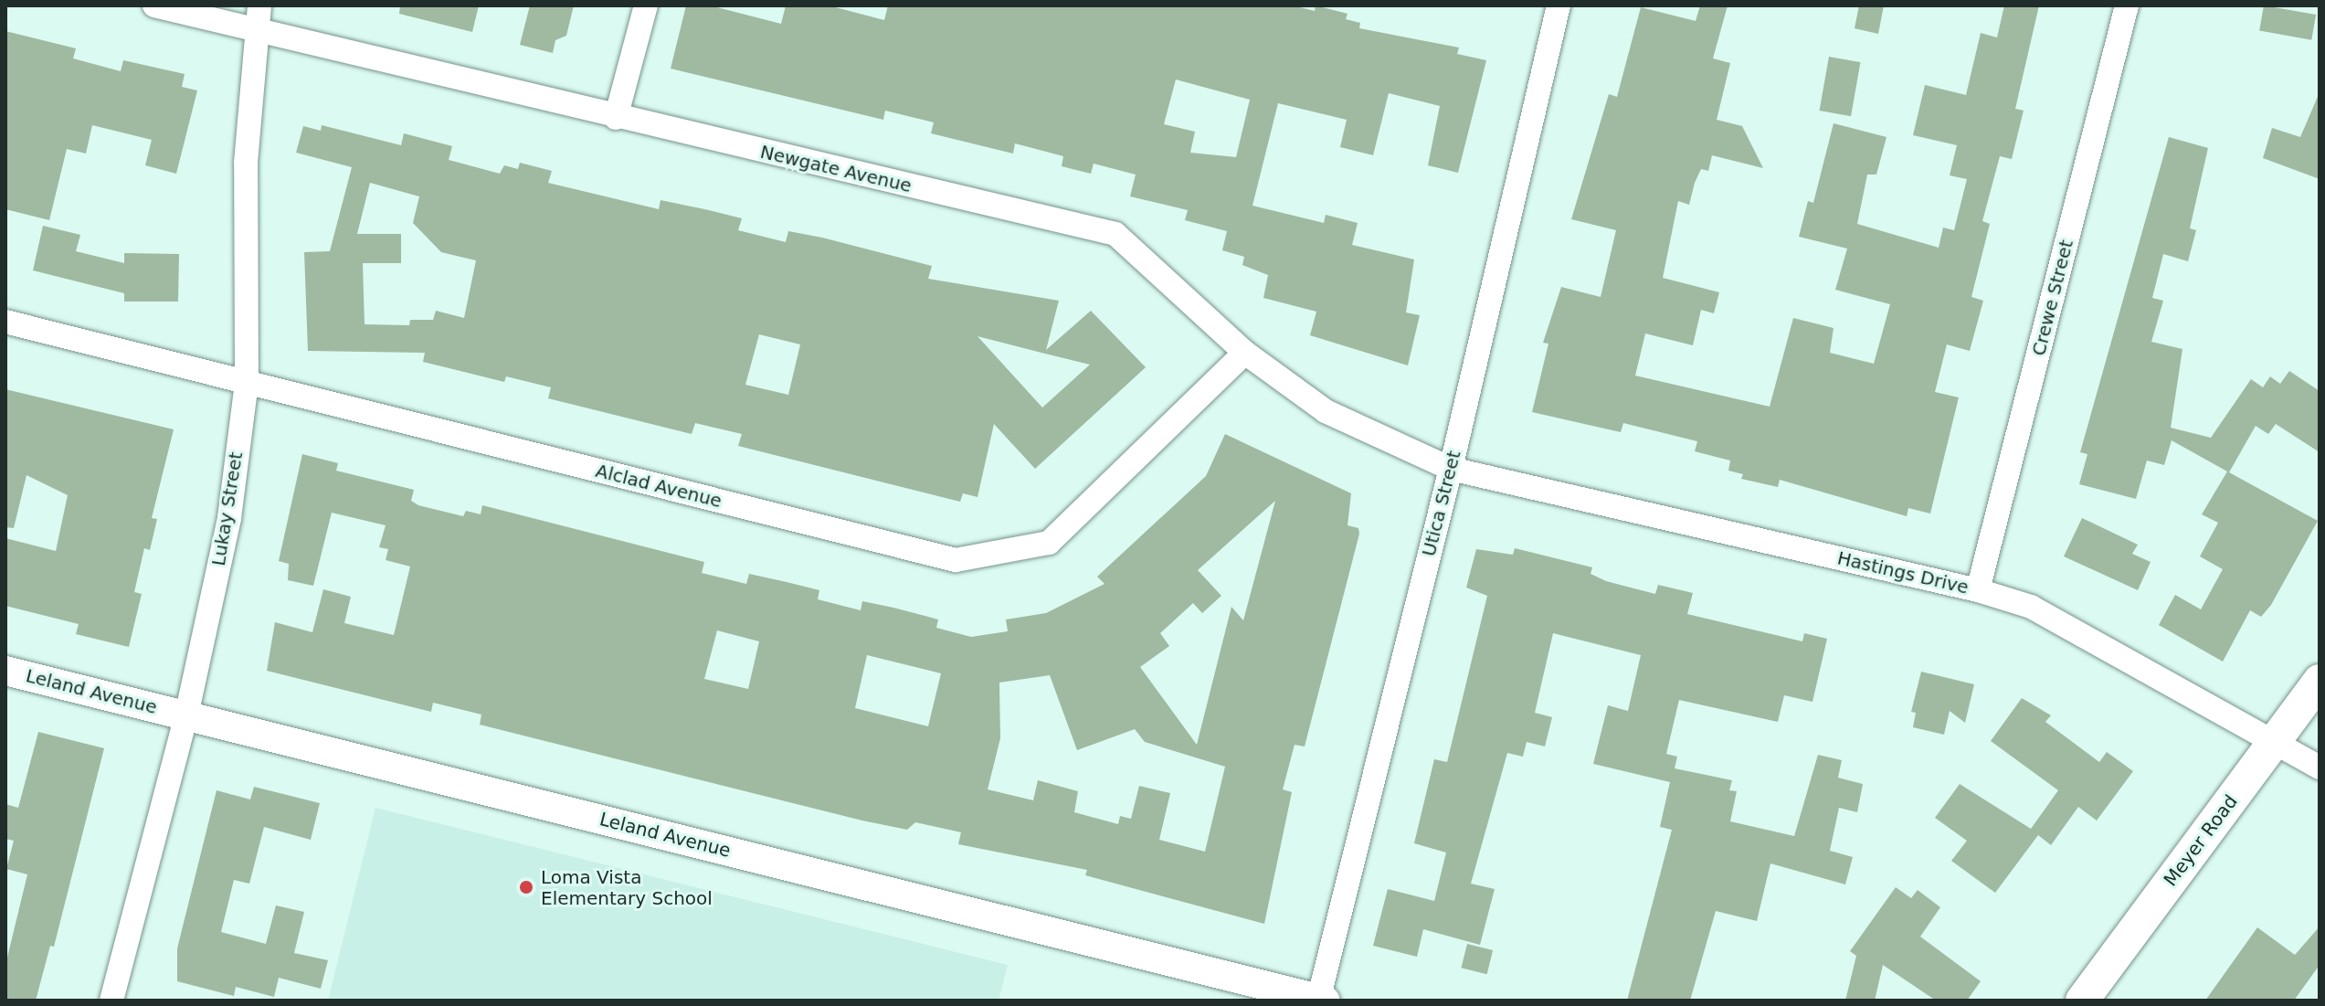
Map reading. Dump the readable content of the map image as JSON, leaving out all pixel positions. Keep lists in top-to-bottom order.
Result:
{
  "streets": {
    "main road": ["Meyer Road"],
    "street": [
      "Newgate Avenue",
      "Crewe Street",
      "Alclad Avenue",
      "Utica Street",
      "Lukay Street",
      "Hastings Drive",
      "Leland Avenue"
    ]
  },
  "crossings": [
    ["Newgate Avenue", "Alclad Avenue"],
    ["Newgate Avenue", "Utica Street"],
    ["Newgate Avenue", "Lukay Street"],
    ["Newgate Avenue", "Hastings Drive"],
    ["Crewe Street", "Hastings Drive"],
    ["Alclad Avenue", "Lukay Street"],
    ["Utica Street", "Hastings Drive"],
    ["Utica Street", "Leland Avenue"],
    ["Lukay Street", "Leland Avenue"],
    ["Hastings Drive", "Meyer Road"]
  ],
  "places": ["Loma Vista Elementary School"]
}
